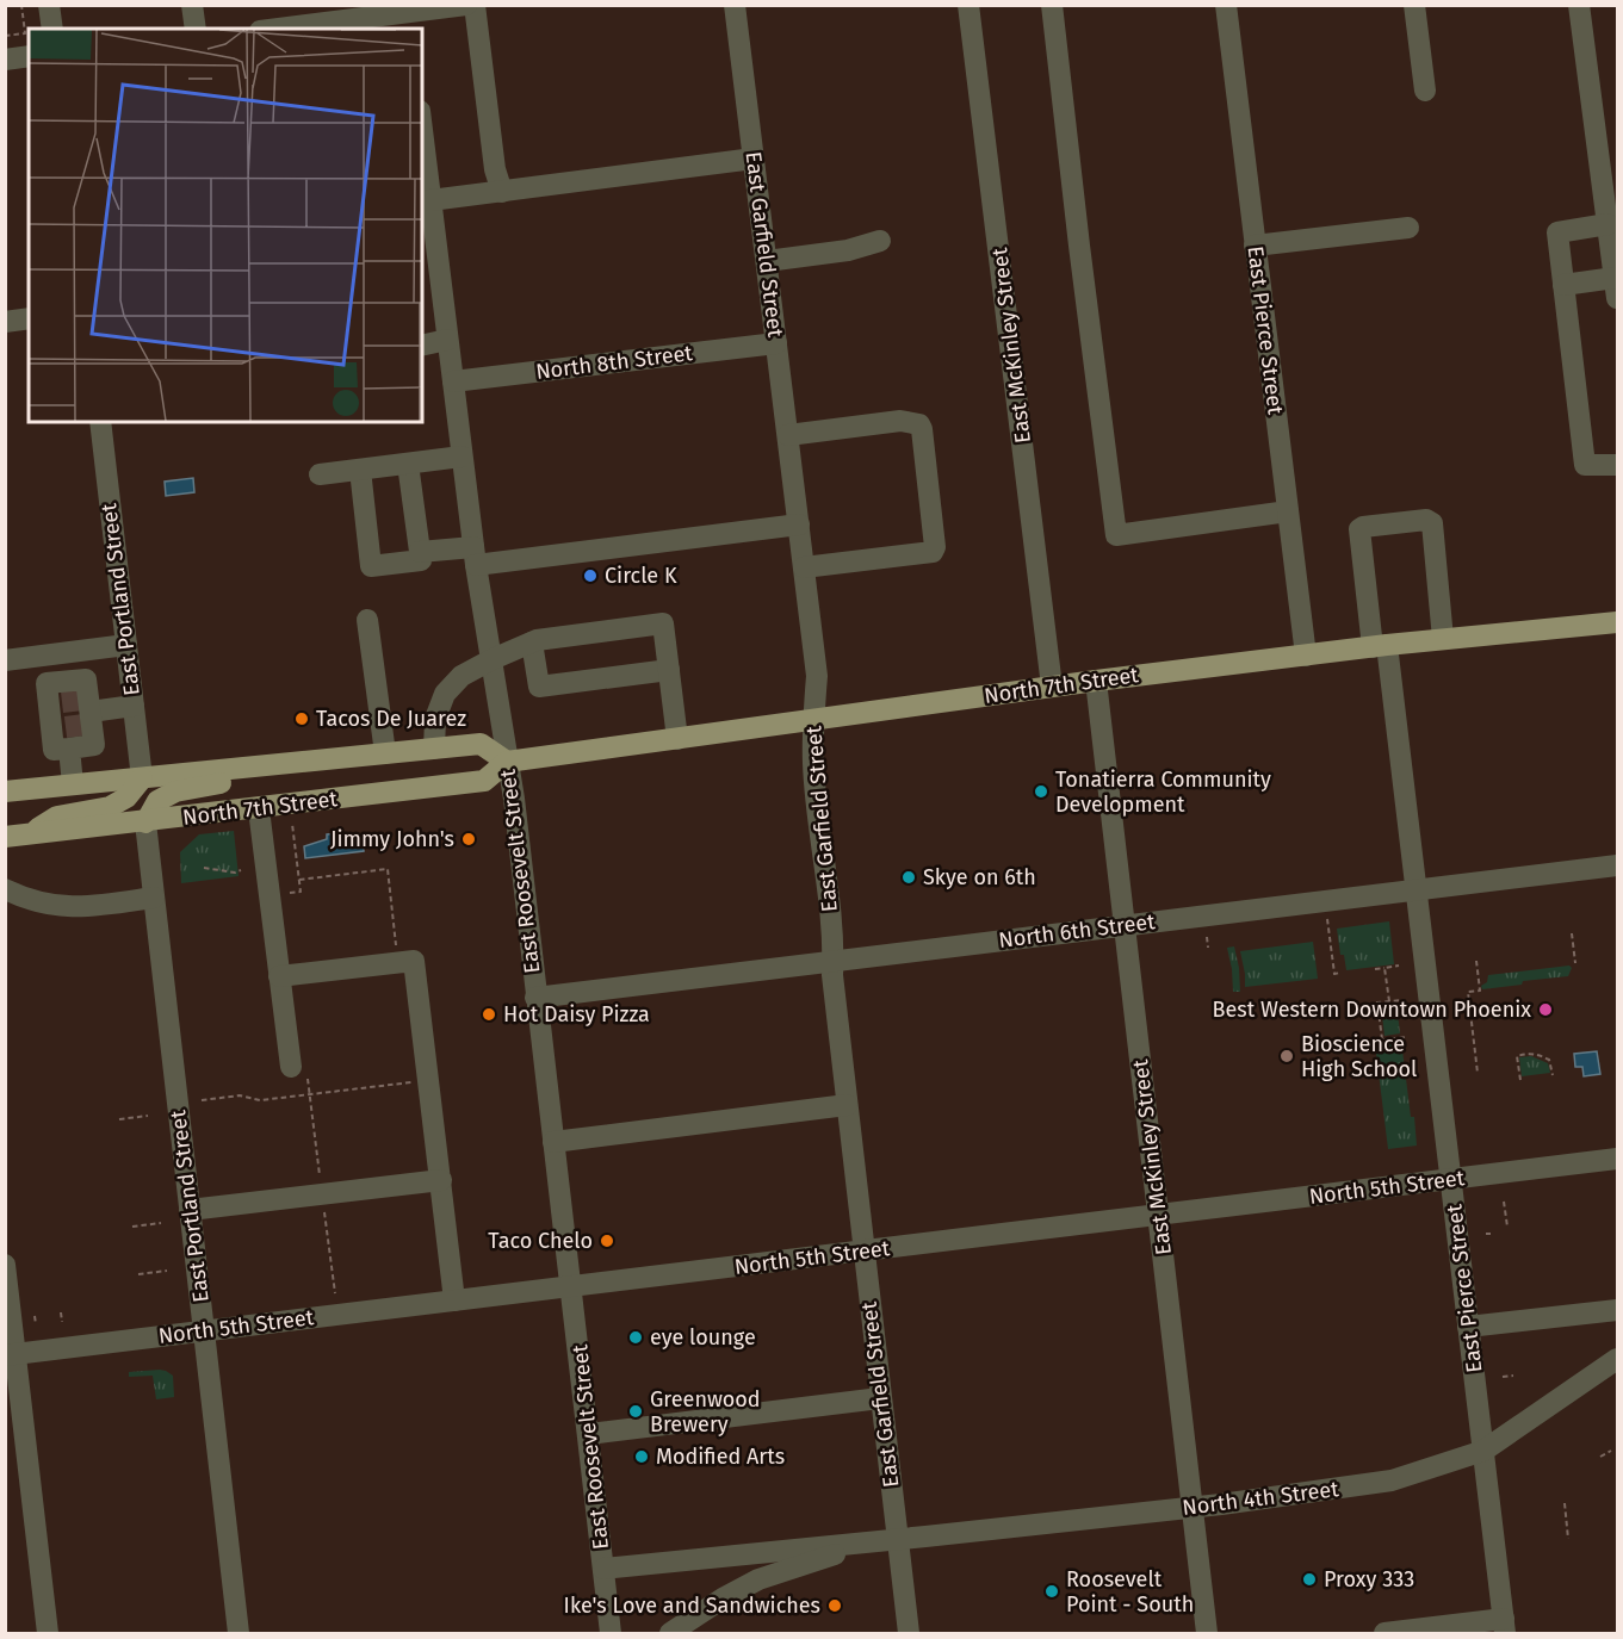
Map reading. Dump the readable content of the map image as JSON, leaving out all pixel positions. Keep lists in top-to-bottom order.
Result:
{
  "streets": {
    "main road": ["North 7th Street"],
    "street": [
      "East Garfield Street",
      "East Pierce Street",
      "East McKinley Street",
      "North 8th Street",
      "East Portland Street",
      "East Roosevelt Street",
      "North 6th Street",
      "North 5th Street",
      "North 4th Street"
    ]
  },
  "crossings": [
    ["East Garfield Street", "North 8th Street"],
    ["East Garfield Street", "North 7th Street"],
    ["East Garfield Street", "North 6th Street"],
    ["East Garfield Street", "North 5th Street"],
    ["East Garfield Street", "North 4th Street"],
    ["East Pierce Street", "North 7th Street"],
    ["East Pierce Street", "North 6th Street"],
    ["East Pierce Street", "North 5th Street"],
    ["East Pierce Street", "North 4th Street"],
    ["East McKinley Street", "North 7th Street"],
    ["East McKinley Street", "North 6th Street"],
    ["East McKinley Street", "North 5th Street"],
    ["East McKinley Street", "North 4th Street"],
    ["North 8th Street", "East Roosevelt Street"],
    ["East Portland Street", "North 7th Street"],
    ["East Portland Street", "North 5th Street"],
    ["North 7th Street", "East Roosevelt Street"],
    ["East Roosevelt Street", "North 6th Street"],
    ["East Roosevelt Street", "North 5th Street"],
    ["East Roosevelt Street", "North 4th Street"]
  ],
  "places": [
    "Circle K",
    "Tacos De Juarez",
    "Tonatierra Community Development",
    "Jimmy John's",
    "Skye on 6th",
    "Best Western Downtown Phoenix",
    "Hot Daisy Pizza",
    "Bioscience High School",
    "Taco Chelo",
    "eye lounge",
    "Greenwood Brewery",
    "Modified Arts",
    "Proxy 333",
    "Roosevelt Point - South",
    "Ike's Love and Sandwiches"
  ]
}
